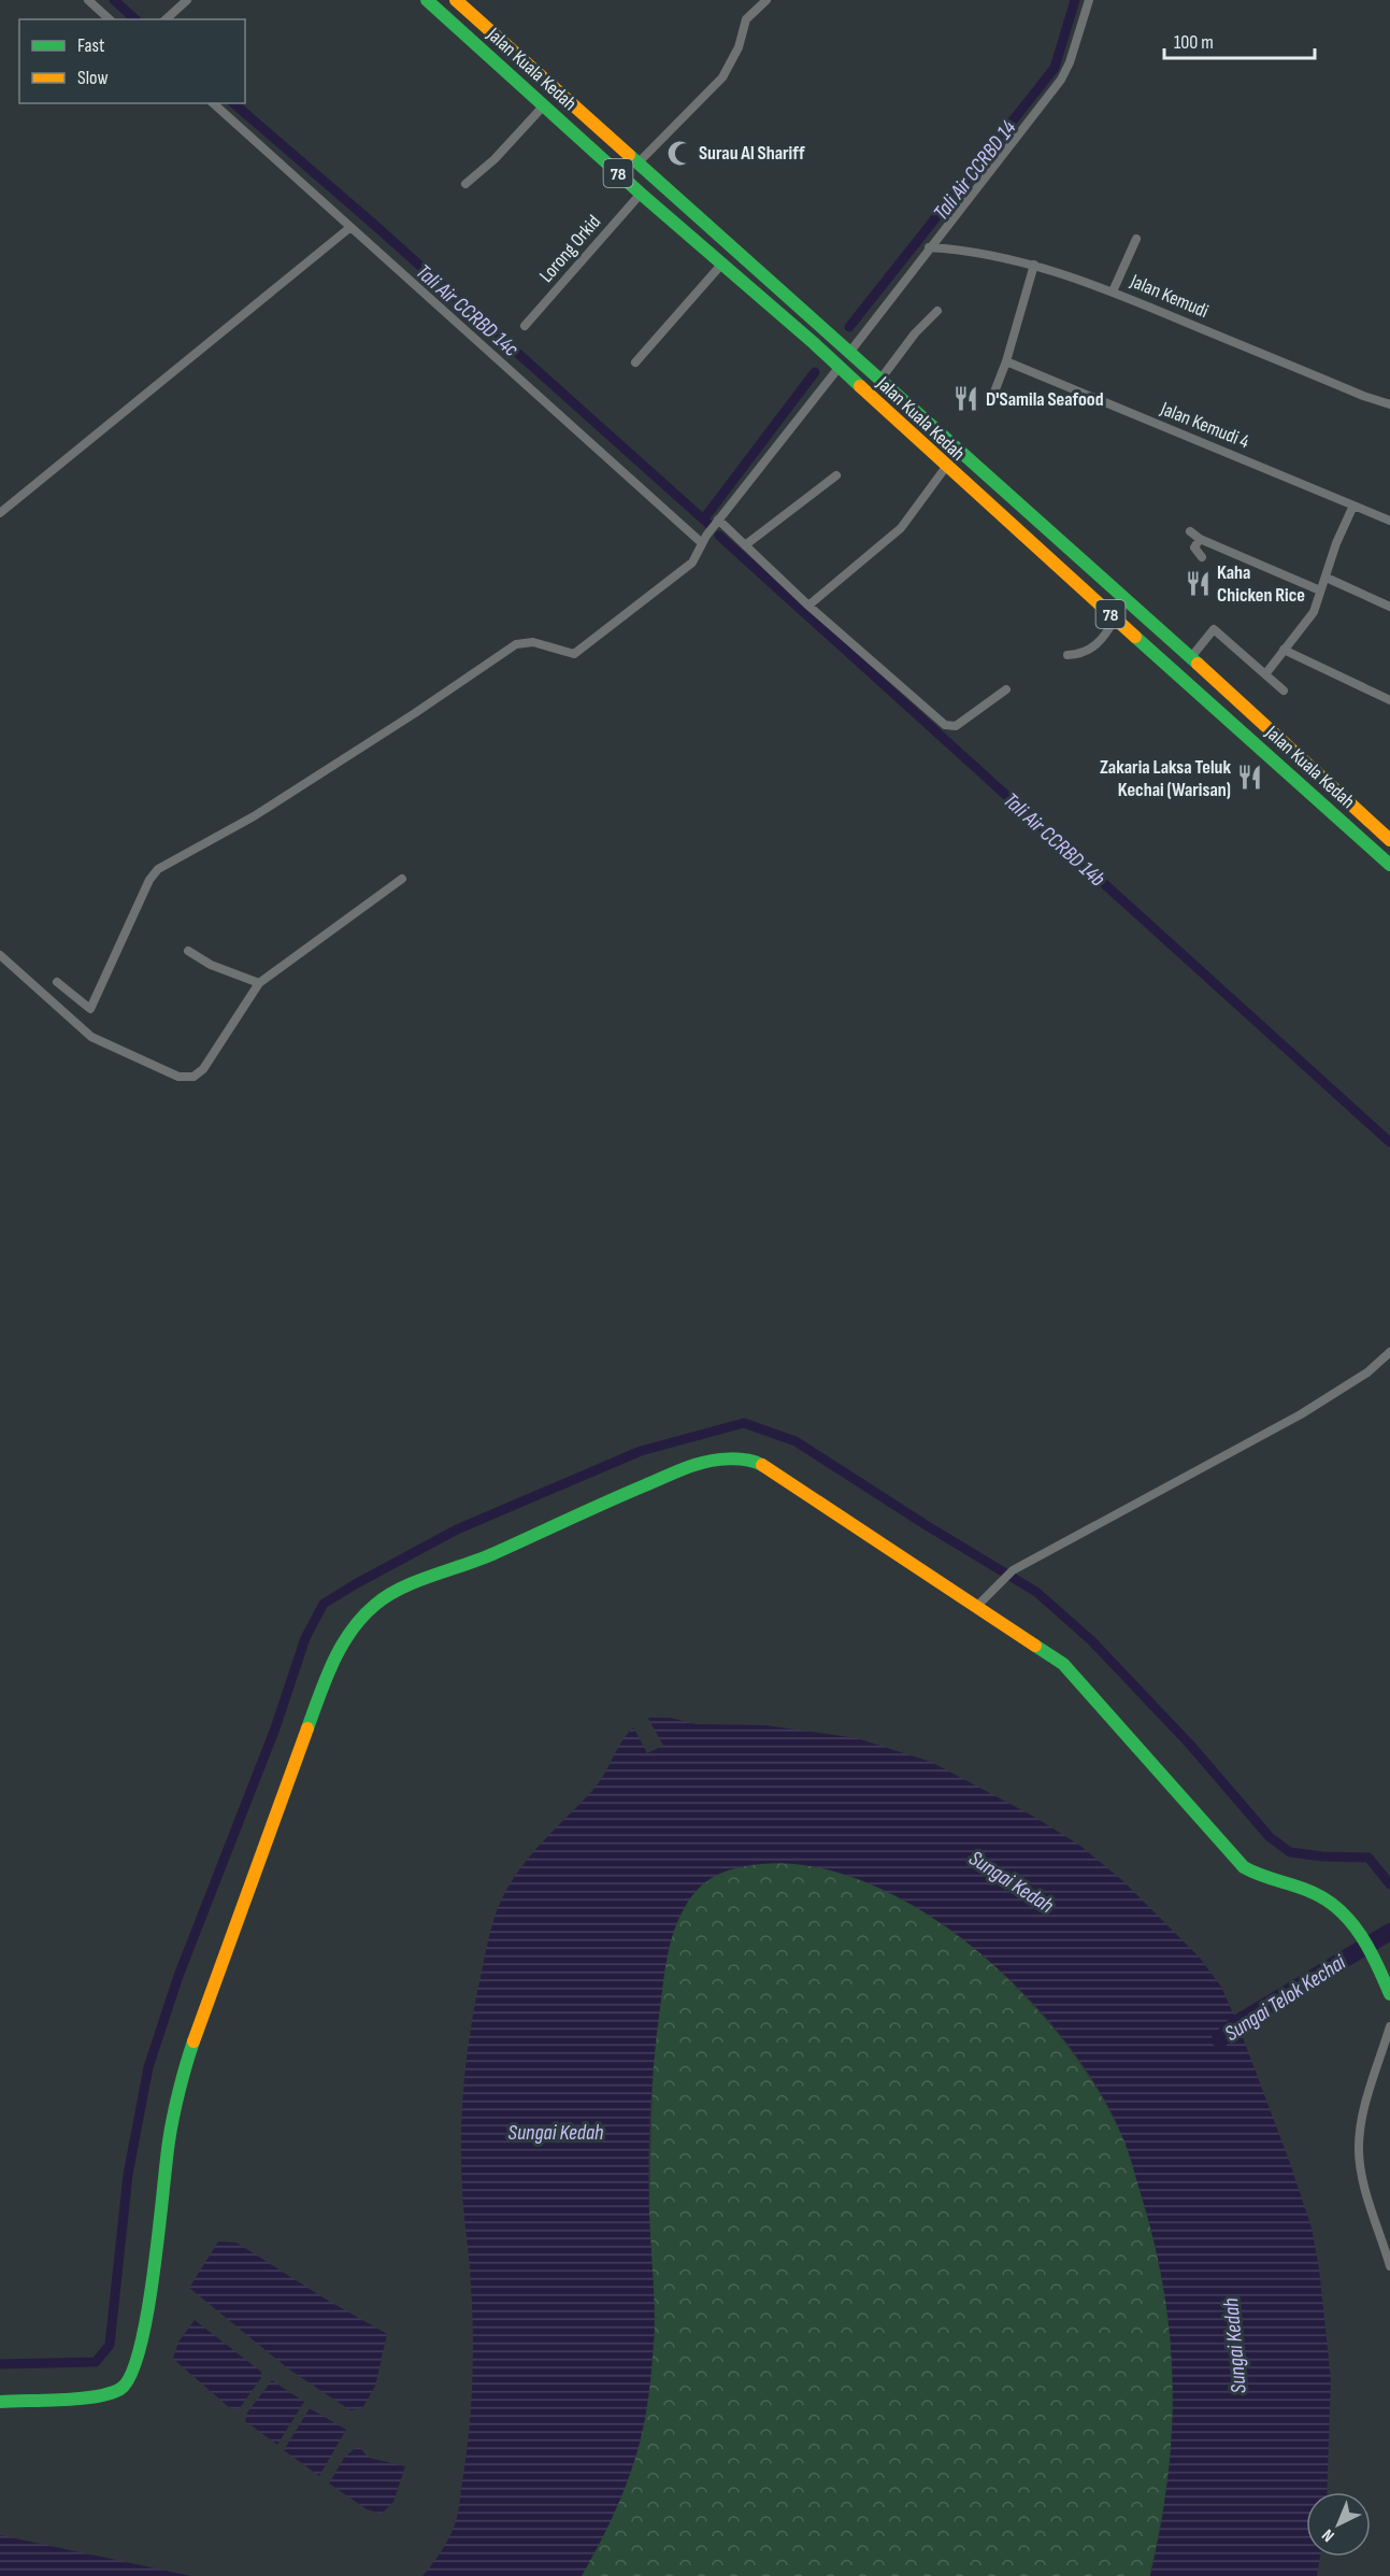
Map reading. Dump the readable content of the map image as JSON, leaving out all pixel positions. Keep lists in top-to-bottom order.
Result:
{
  "streets": {
    "main road": ["Jalan Kuala Kedah", "78"],
    "street": ["Lorong Orkid", "Jalan Kemudi", "Jalan Kemudi 4"]
  },
  "crossings": [
    ["Jalan Kuala Kedah", "Lorong Orkid"]
  ],
  "water": [
    "Tali Air CCRBD 14",
    "Tali Air CCRBD 14c",
    "Tali Air CCRBD 14b",
    "Sungai Kedah",
    "Sungai Telok Kechai"
  ],
  "places": {
    "mosque": ["Surau Al Shariff"],
    "restaurant": ["D'Samila Seafood", "Kaha Chicken Rice", "Zakaria Laksa Teluk Kechai (Warisan)"]
  },
  "legend": ["Fast", "Slow"],
  "scale_bar": "100 m",
  "north": "bottom left"
}
